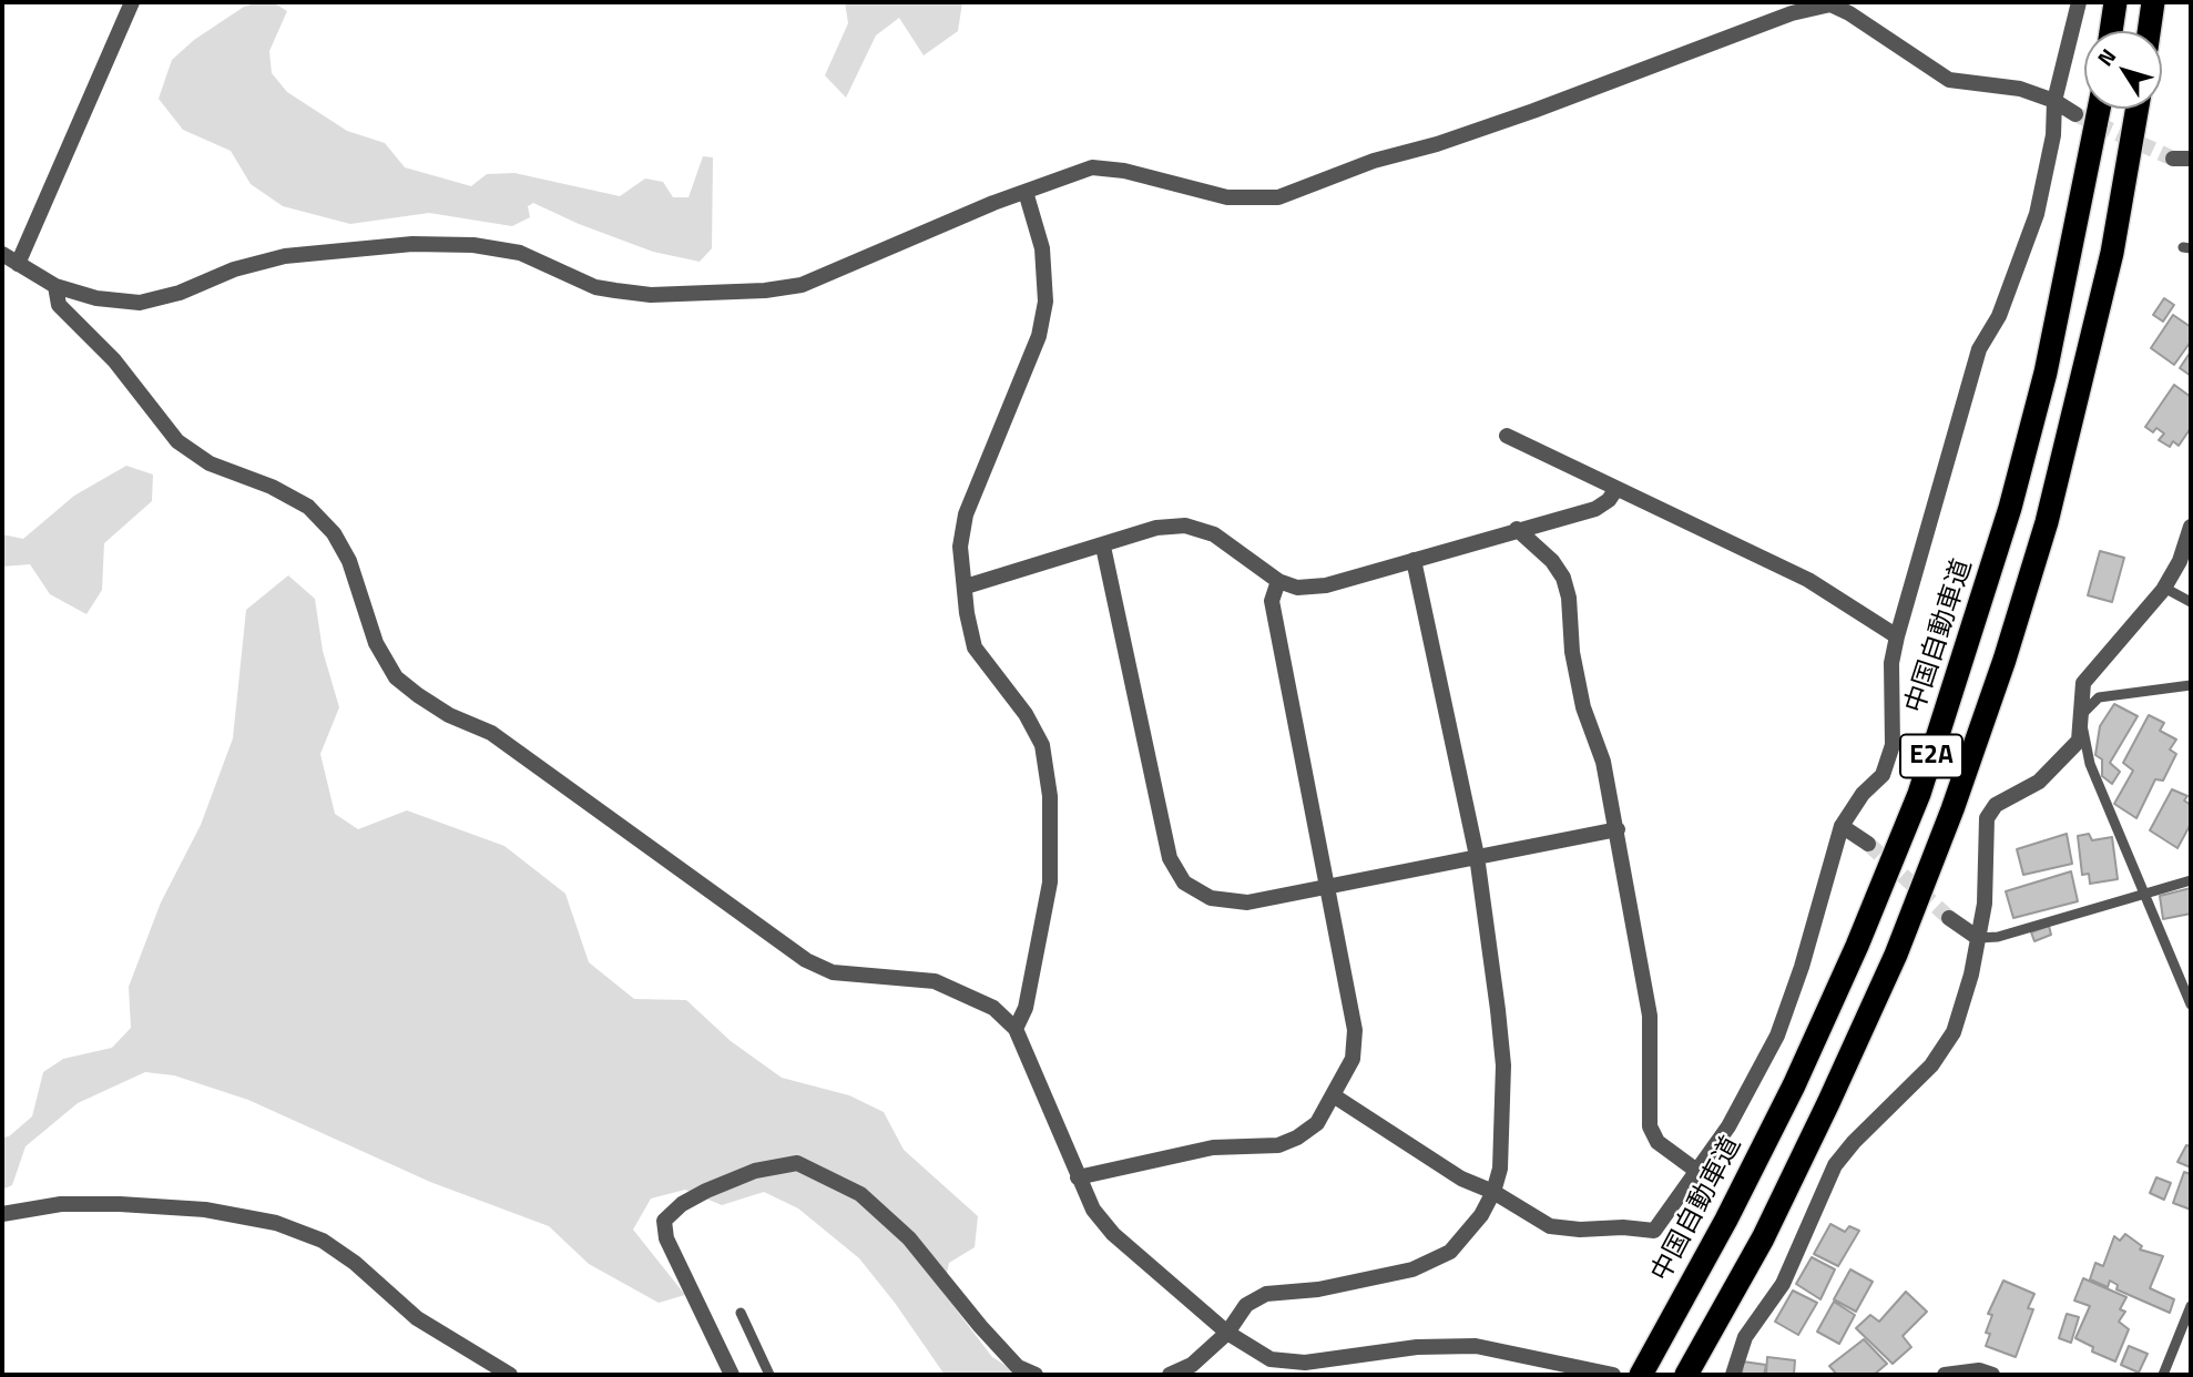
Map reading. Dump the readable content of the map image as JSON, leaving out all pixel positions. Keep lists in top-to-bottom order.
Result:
{
  "streets": {
    "highway": ["中国自動車道", "E2A"]
  },
  "north": "top left"
}
